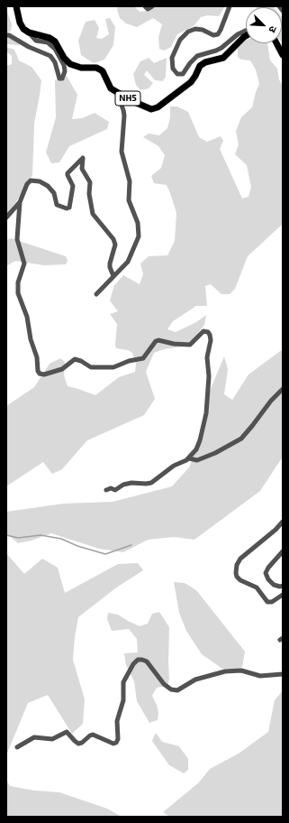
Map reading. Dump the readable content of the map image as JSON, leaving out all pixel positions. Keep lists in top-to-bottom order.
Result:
{
  "streets": {
    "highway": ["NH5"]
  },
  "north": "bottom right"
}
